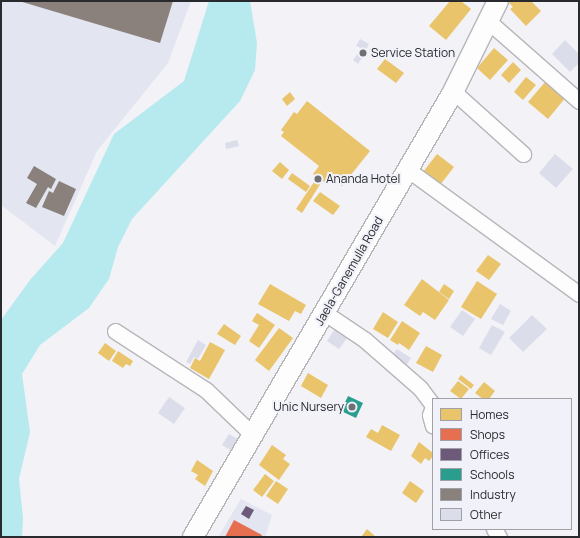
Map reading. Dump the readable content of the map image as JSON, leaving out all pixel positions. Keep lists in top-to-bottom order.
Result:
{
  "streets": {
    "main road": ["Jaela-Ganemulla Road"]
  },
  "places": ["Service Station", "Ananda Hotel", "Unic Nursery"],
  "legend": [
    "Homes",
    "Shops",
    "Offices",
    "Schools",
    "Industry",
    "Other"
  ]
}
